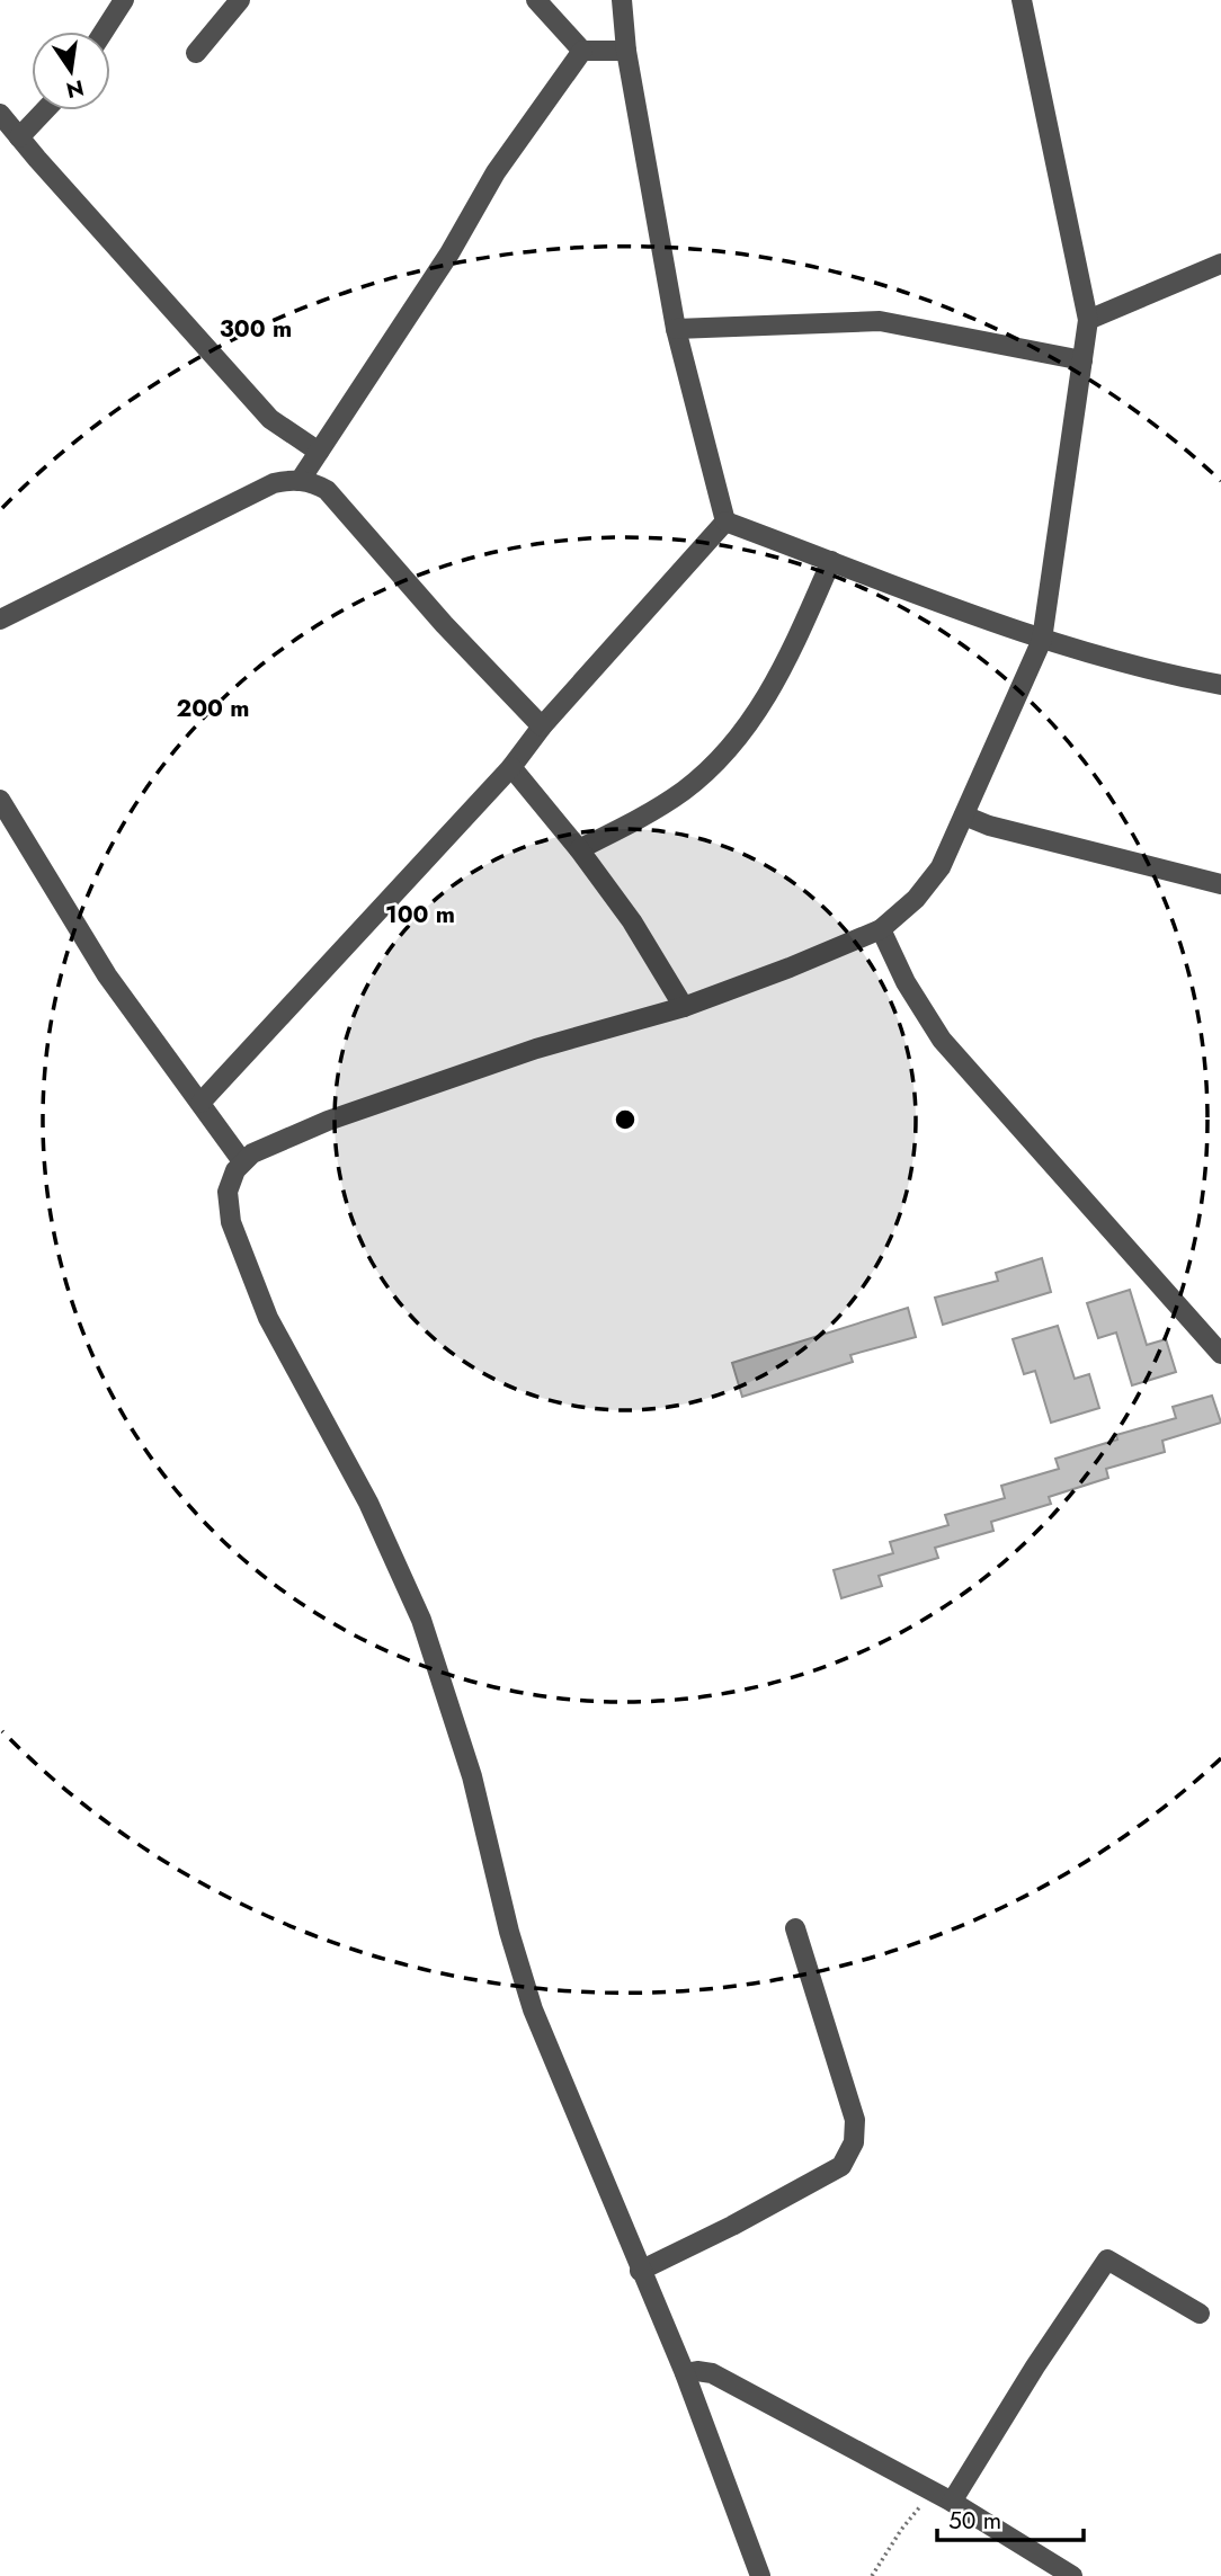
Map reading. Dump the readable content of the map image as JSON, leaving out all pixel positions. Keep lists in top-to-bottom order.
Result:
{
  "scale_bar": "50 m",
  "north": "bottom",
  "rings": ["300 m", "200 m", "100 m"]
}
